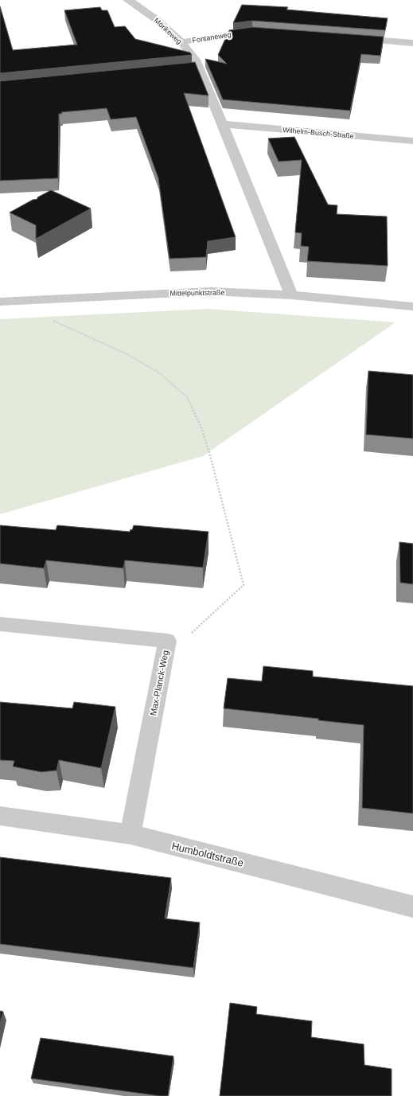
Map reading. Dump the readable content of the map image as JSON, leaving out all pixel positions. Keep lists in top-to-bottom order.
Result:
{
  "streets": {
    "street": [
      "Mörikeweg",
      "Fontaneweg",
      "Wilhelm-Busch-Straße",
      "Mittelpunktstraße",
      "Max-Planck-Weg",
      "Humboldtstraße"
    ]
  },
  "crossings": [
    ["Mörikeweg", "Fontaneweg"],
    ["Max-Planck-Weg", "Humboldtstraße"]
  ]
}
